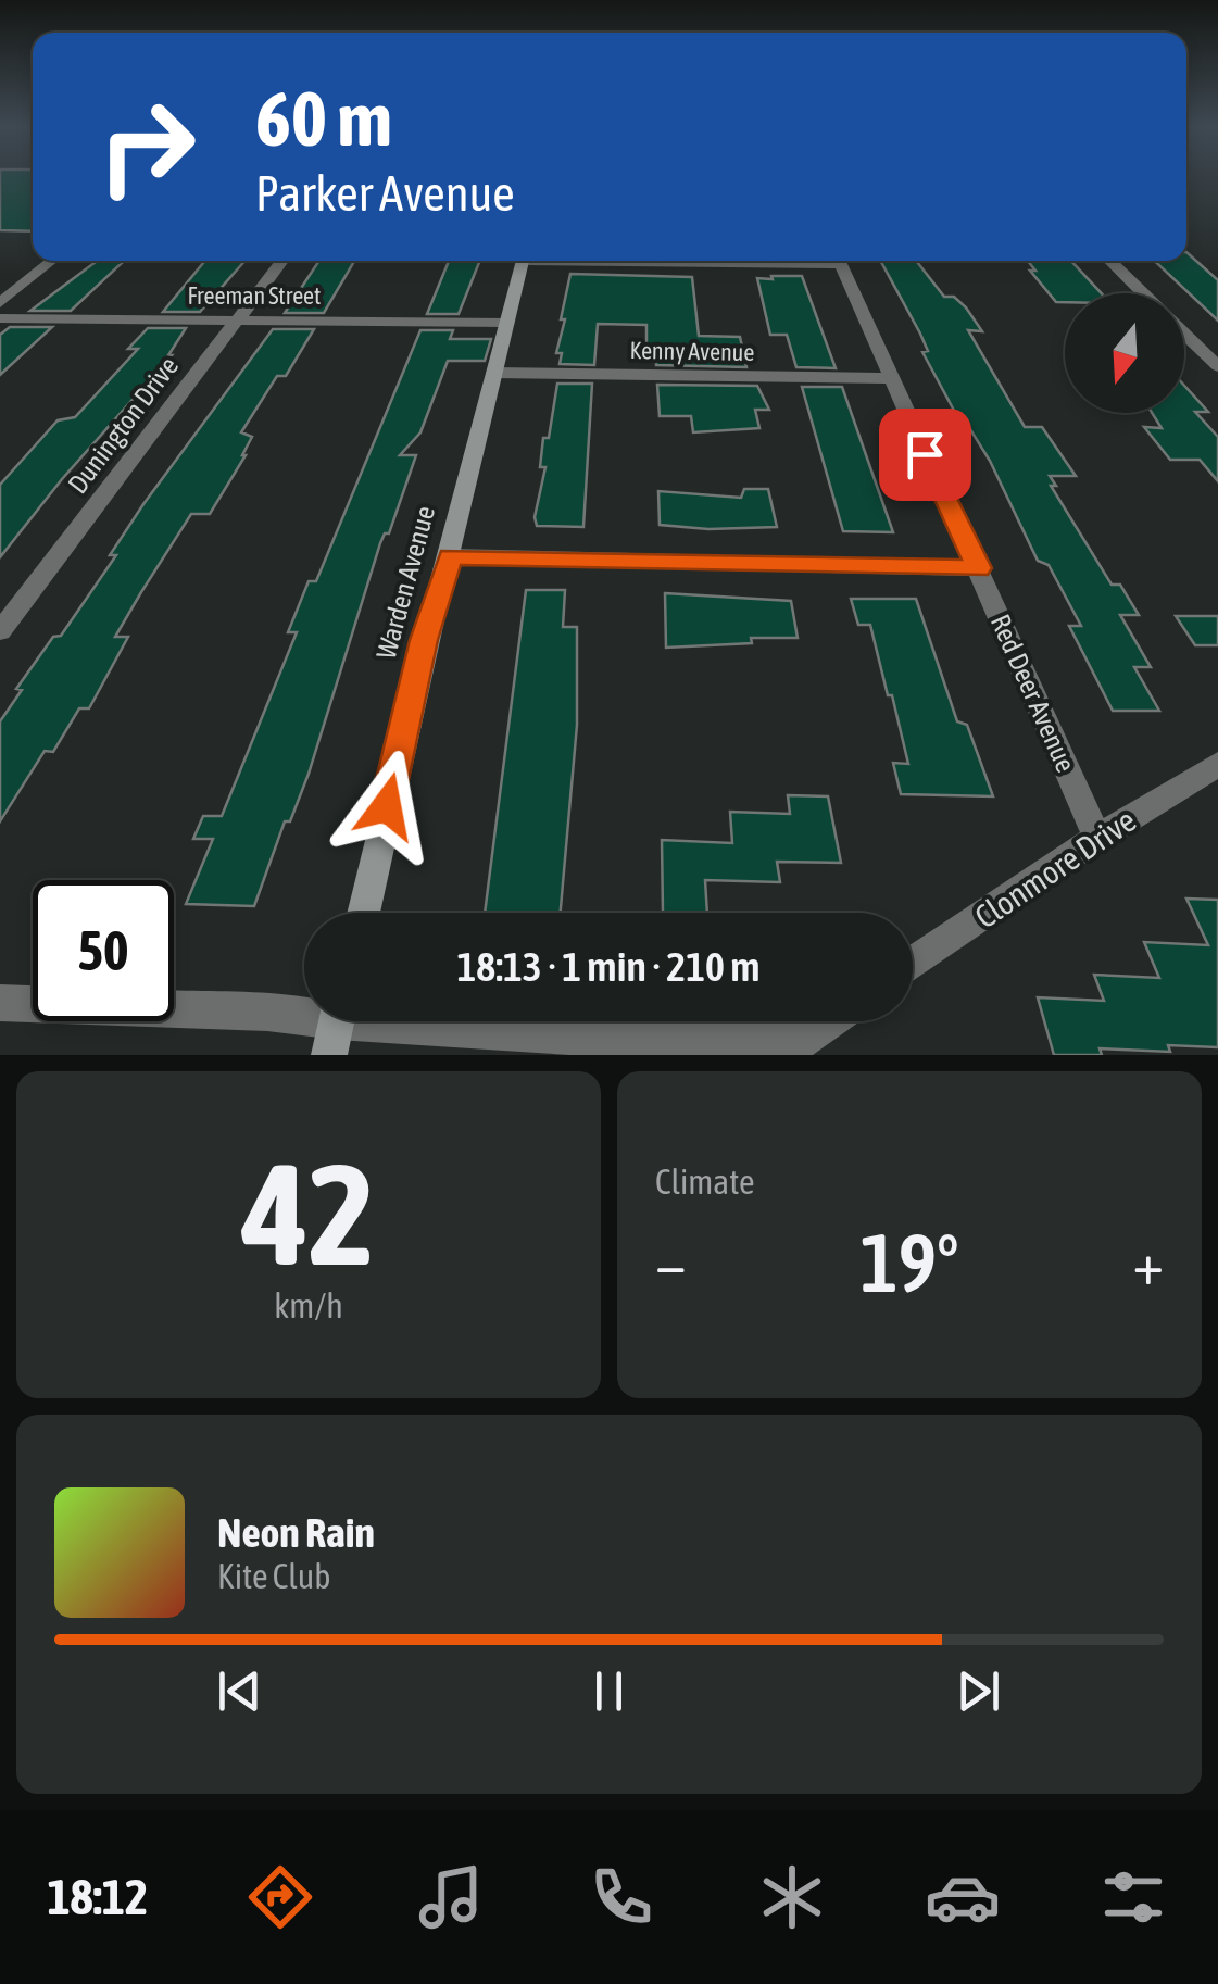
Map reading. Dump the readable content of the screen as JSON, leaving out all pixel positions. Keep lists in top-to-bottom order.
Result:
{
  "streets": {
    "main road": ["Warden Avenue"],
    "street": [
      "Freeman Street",
      "Kenny Avenue",
      "Dunington Drive",
      "Red Deer Avenue",
      "Clonmore Drive"
    ]
  },
  "crossings": [
    ["Freeman Street", "Dunington Drive"],
    ["Freeman Street", "Warden Avenue"],
    ["Kenny Avenue", "Warden Avenue"],
    ["Kenny Avenue", "Red Deer Avenue"],
    ["Red Deer Avenue", "Clonmore Drive"]
  ],
  "north": "bottom",
  "page": {
    "turn": ["60 m", "Parker Avenue"],
    "limit": "50",
    "trip": "18:13 · 1 min · 210 m",
    "tile": [
      ["42", "km/h"],
      "Climate"
    ],
    "heat": ["−", "19°", "+"],
    "song": ["Neon Rain", "Kite Club"],
    "tabs": "18:12"
  }
}
